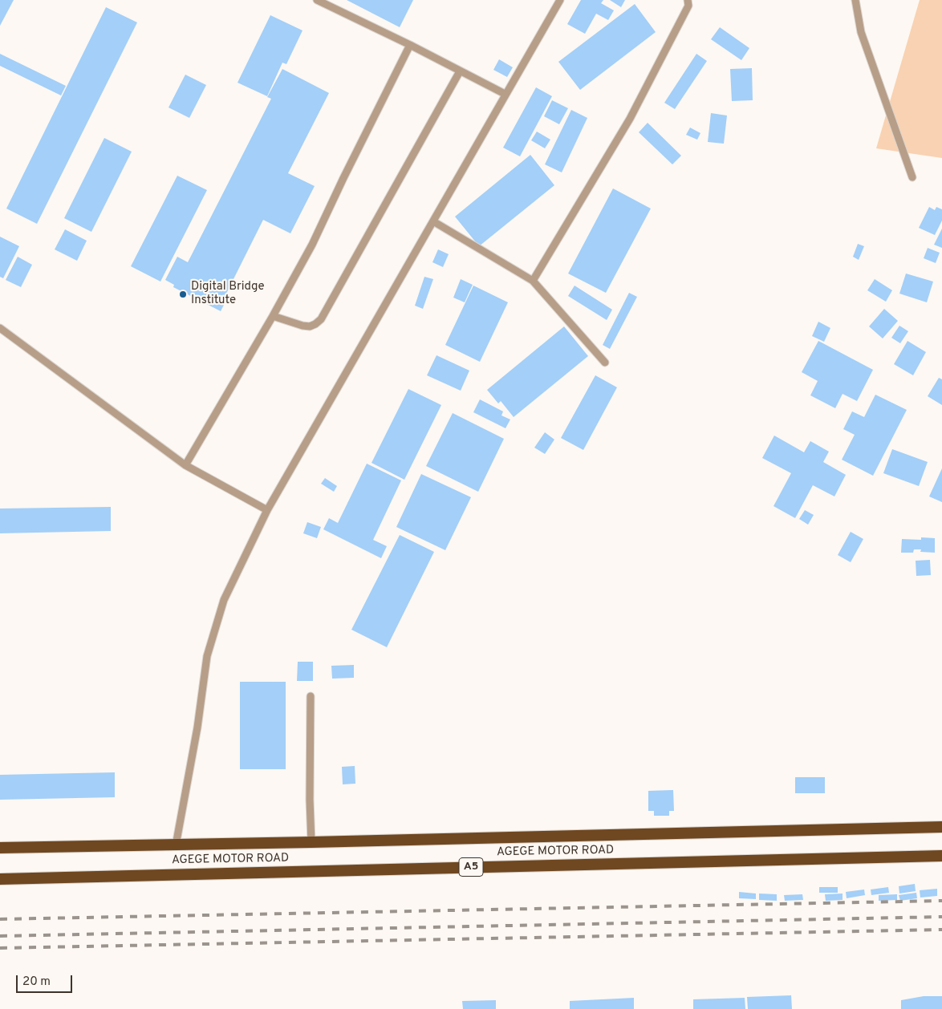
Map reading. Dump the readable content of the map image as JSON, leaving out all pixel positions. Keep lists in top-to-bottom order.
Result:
{
  "streets": {
    "highway": ["AGEGE MOTOR ROAD", "A5"]
  },
  "places": ["Digital Bridge Institute"],
  "scale_bar": "20 m"
}
